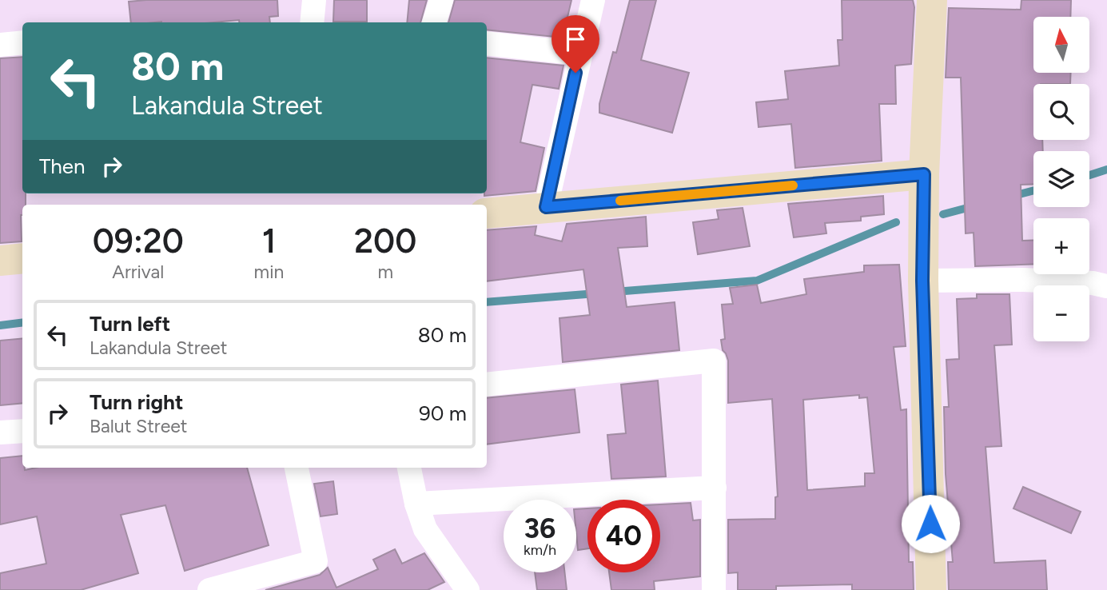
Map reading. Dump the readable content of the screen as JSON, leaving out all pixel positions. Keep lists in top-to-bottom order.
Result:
{
  "north": "top",
  "page": {
    "map_buttons": ["+", "−"],
    "turn": ["80 m", "Lakandula Street"],
    "then": "Then",
    "eta": [
      "09:20",
      "Arrival",
      "1",
      "min",
      "200",
      "m"
    ],
    "list": [
      {
        "name": "Turn left",
        "note": "Lakandula Street",
        "value": "80 m"
      },
      {
        "name": "Turn right",
        "note": "Balut Street",
        "value": "90 m"
      }
    ],
    "speed": "36 km/h",
    "limit": "40"
  }
}
